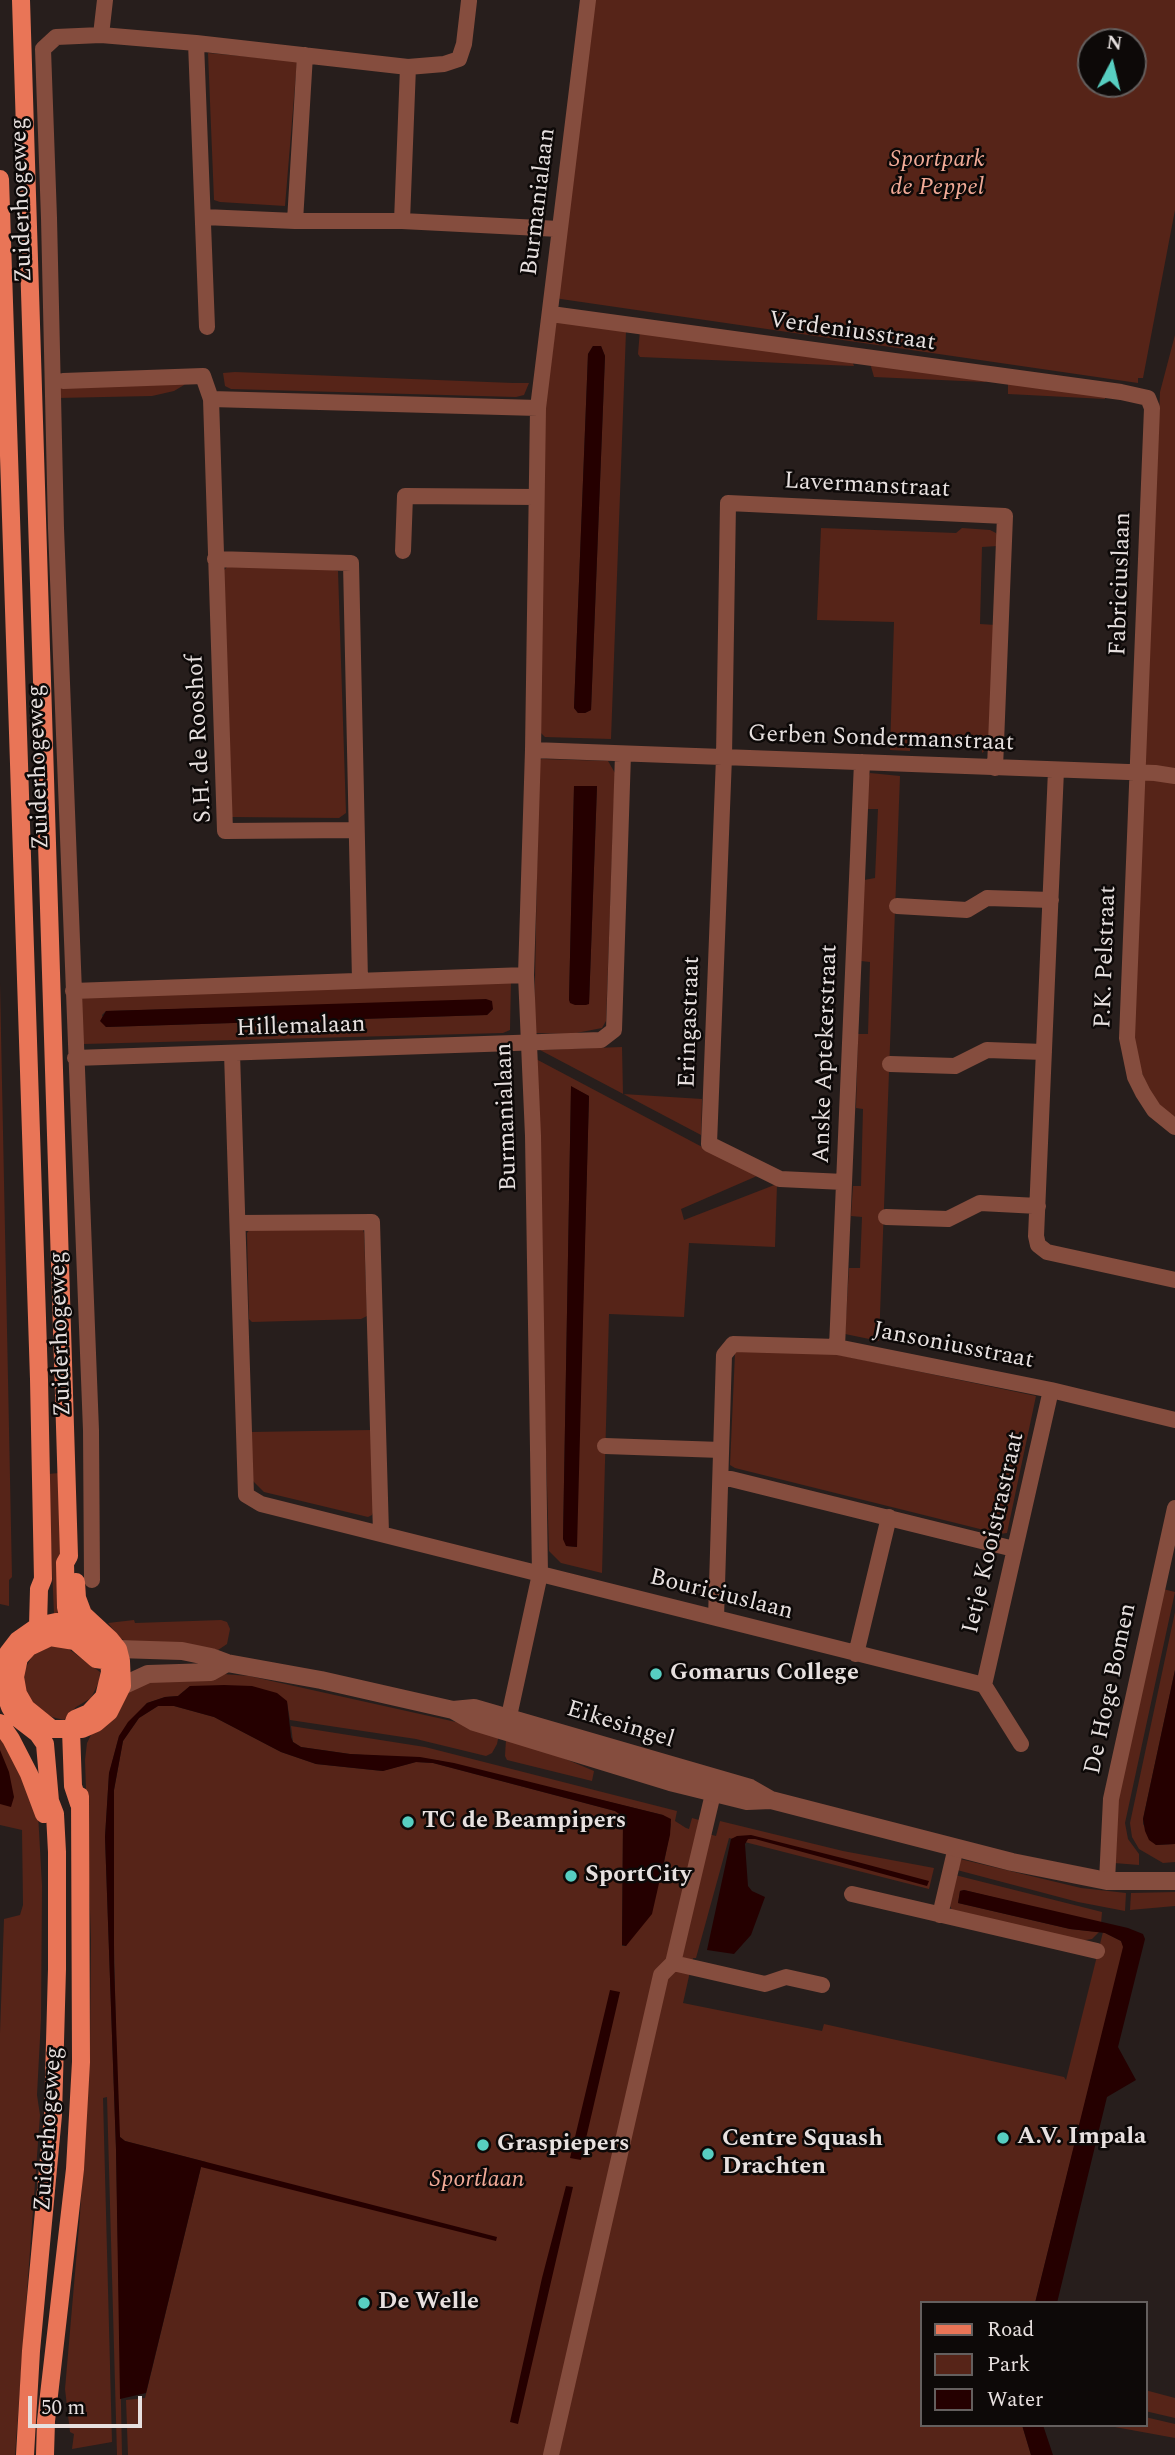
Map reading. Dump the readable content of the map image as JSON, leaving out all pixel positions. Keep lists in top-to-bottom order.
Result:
{
  "streets": {
    "main road": ["Zuiderhogeweg"],
    "street": [
      "Burmanialaan",
      "Verdeniusstraat",
      "Lavermanstraat",
      "Fabriciuslaan",
      "S.H. de Rooshof",
      "Gerben Sondermanstraat",
      "P.K. Pelstraat",
      "Eringastraat",
      "Hillemalaan",
      "Anske Aptekerstraat",
      "Jansoniusstraat",
      "Ietje Kooistrastraat",
      "Bouriciuslaan",
      "De Hoge Bomen",
      "Eikesingel"
    ]
  },
  "crossings": [
    ["Zuiderhogeweg", "Hillemalaan"],
    ["Burmanialaan", "Verdeniusstraat"],
    ["Burmanialaan", "Gerben Sondermanstraat"],
    ["Burmanialaan", "Hillemalaan"],
    ["Burmanialaan", "Bouriciuslaan"],
    ["Burmanialaan", "Eikesingel"],
    ["Verdeniusstraat", "Fabriciuslaan"],
    ["Lavermanstraat", "Gerben Sondermanstraat"],
    ["Lavermanstraat", "Eringastraat"],
    ["Fabriciuslaan", "Gerben Sondermanstraat"],
    ["Fabriciuslaan", "P.K. Pelstraat"],
    ["Gerben Sondermanstraat", "P.K. Pelstraat"],
    ["Gerben Sondermanstraat", "Eringastraat"],
    ["Gerben Sondermanstraat", "Anske Aptekerstraat"],
    ["Eringastraat", "Anske Aptekerstraat"],
    ["Hillemalaan", "Bouriciuslaan"],
    ["Anske Aptekerstraat", "Jansoniusstraat"],
    ["Jansoniusstraat", "Ietje Kooistrastraat"],
    ["Ietje Kooistrastraat", "Bouriciuslaan"],
    ["De Hoge Bomen", "Eikesingel"]
  ],
  "parks": ["Sportpark de Peppel", "Sportlaan"],
  "places": [
    "Gomarus College",
    "TC de Beampipers",
    "SportCity",
    "A.V. Impala",
    "Graspiepers",
    "Centre Squash Drachten",
    "De Welle"
  ],
  "legend": ["Road", "Park", "Water"],
  "scale_bar": "50 m",
  "north": "top"
}
